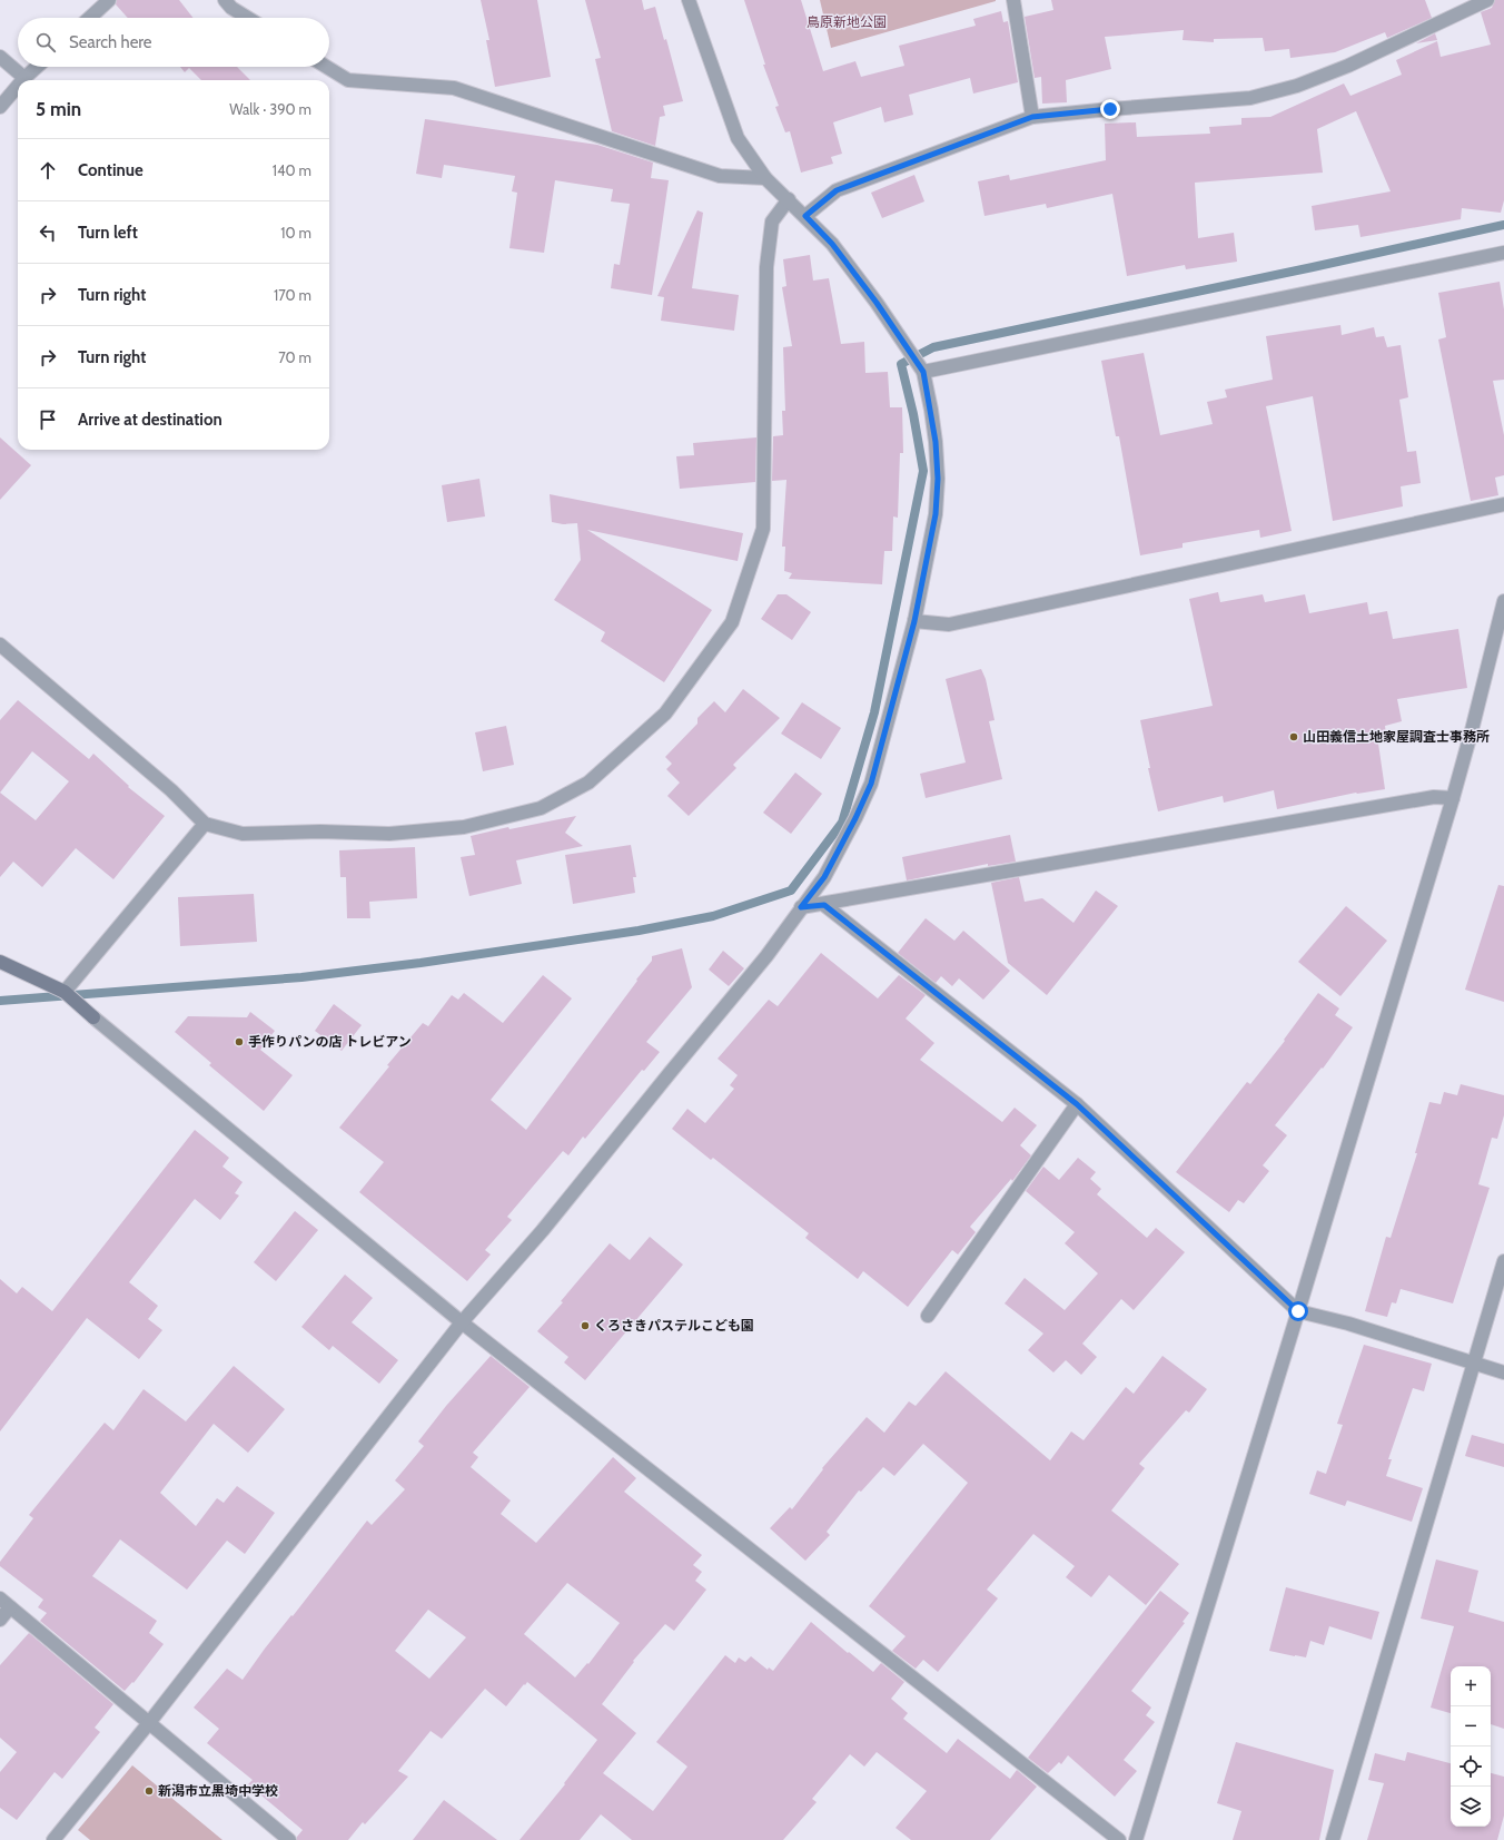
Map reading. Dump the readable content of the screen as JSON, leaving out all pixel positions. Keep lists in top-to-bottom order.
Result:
{
  "parks": ["鳥原新地公園"],
  "places": [
    "山田義信土地家屋調査士事務所",
    "手作りパンの店 トレビアン",
    "くろさきパステルこども園",
    "新潟市立黒埼中学校"
  ],
  "page": {
    "search": "Search here",
    "heading": ["5 min", "Walk · 390 m"],
    "list": [
      ["Continue", "140 m"],
      ["Turn left", "10 m"],
      ["Turn right", "170 m"],
      ["Turn right", "70 m"],
      "Arrive at destination"
    ],
    "map_buttons": ["+", "−"]
  }
}
